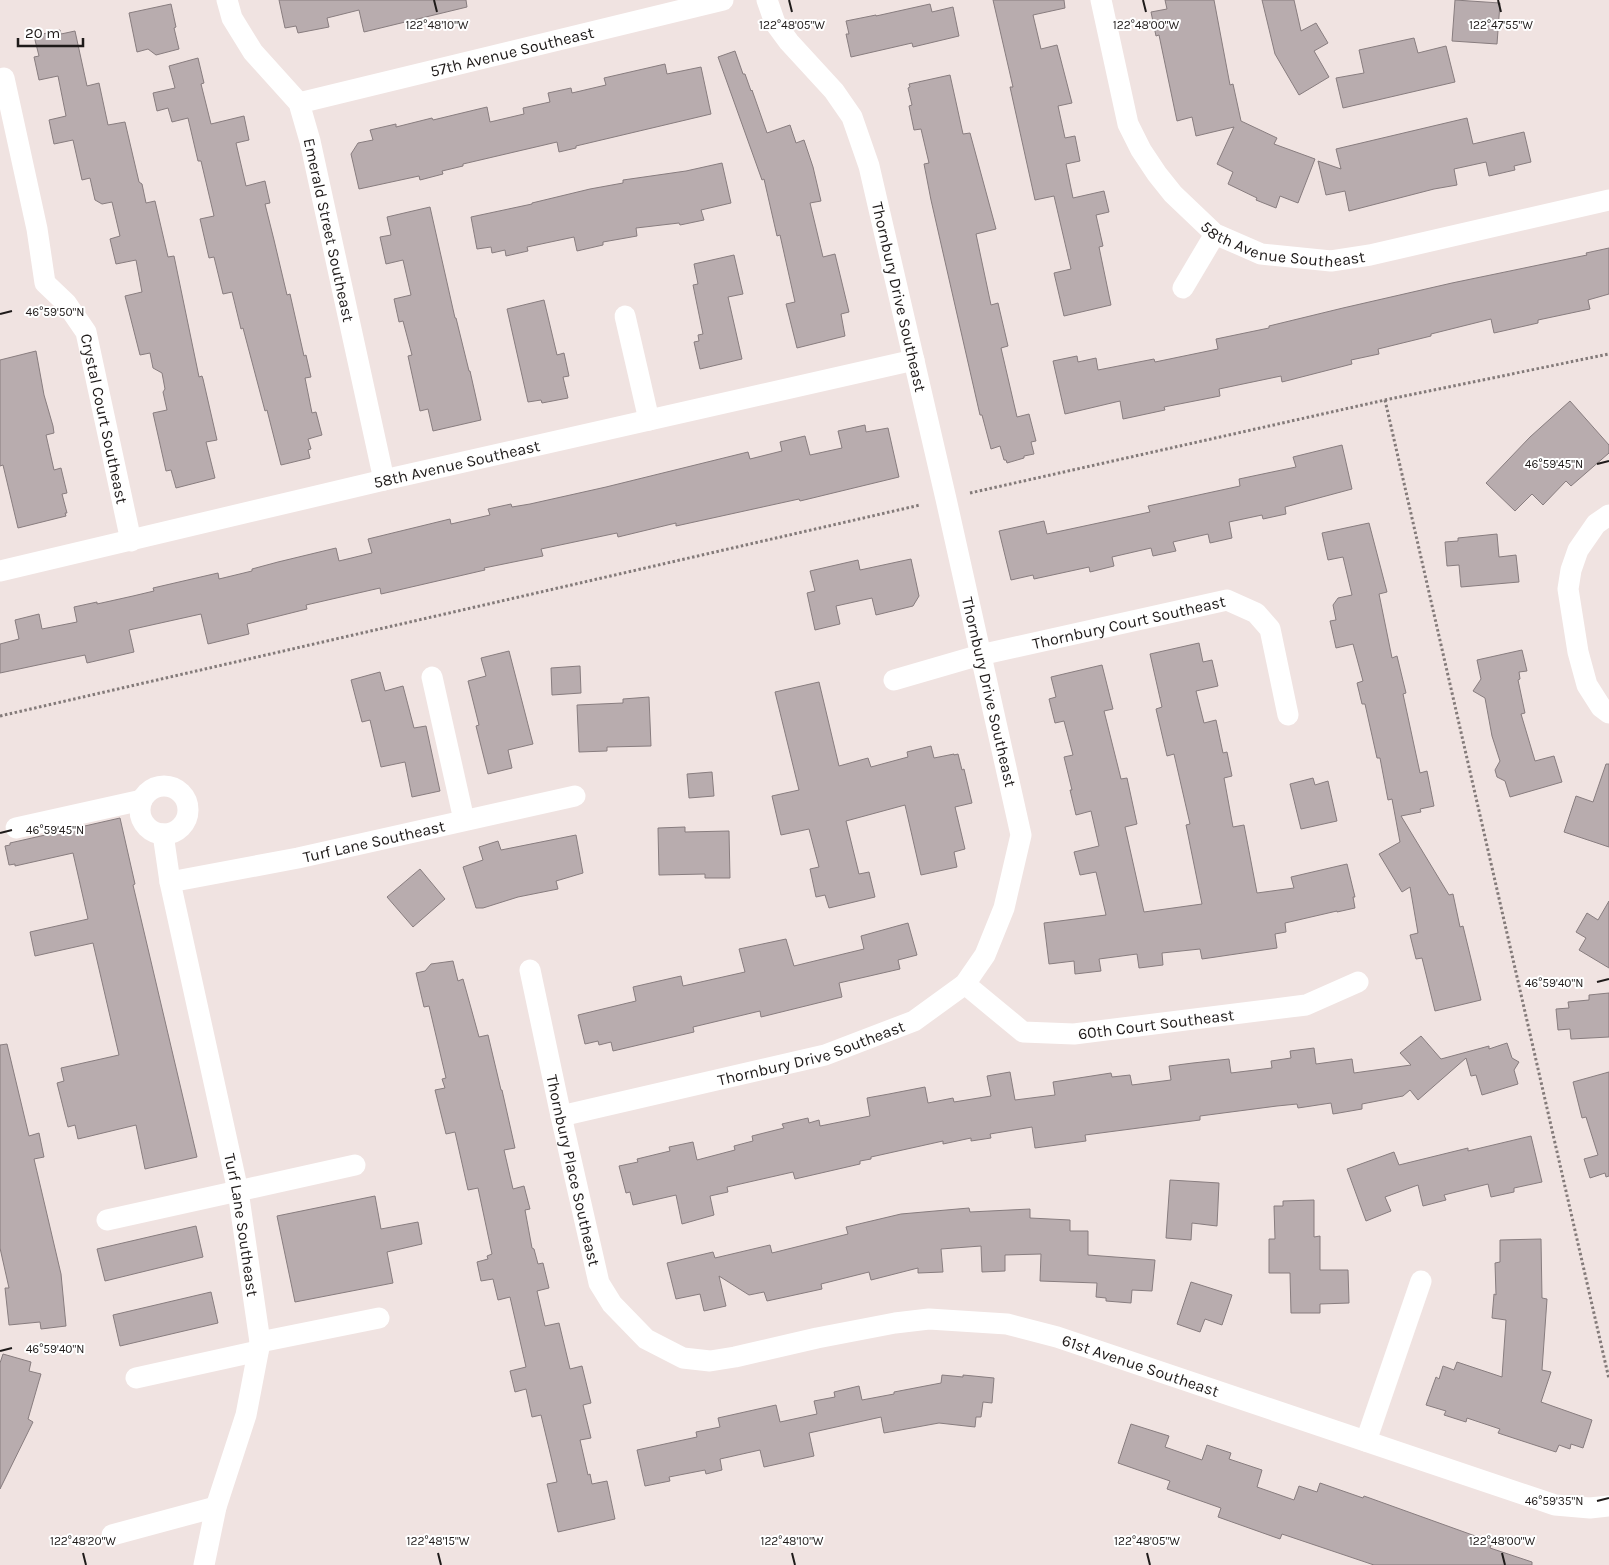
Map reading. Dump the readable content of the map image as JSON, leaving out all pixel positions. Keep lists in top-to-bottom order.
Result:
{
  "streets": {
    "street": [
      "57th Avenue Southeast",
      "Emerald Street Southeast",
      "58th Avenue Southeast",
      "Thornbury Drive Southeast",
      "Crystal Court Southeast",
      "Thornbury Court Southeast",
      "Turf Lane Southeast",
      "60th Court Southeast",
      "Thornbury Place Southeast",
      "61st Avenue Southeast"
    ]
  },
  "crossings": [
    ["57th Avenue Southeast", "Emerald Street Southeast"],
    ["Emerald Street Southeast", "58th Avenue Southeast"],
    ["58th Avenue Southeast", "Thornbury Drive Southeast"],
    ["58th Avenue Southeast", "Crystal Court Southeast"],
    ["Thornbury Drive Southeast", "Thornbury Court Southeast"],
    ["Thornbury Drive Southeast", "60th Court Southeast"],
    ["Thornbury Drive Southeast", "Thornbury Place Southeast"],
    ["Thornbury Place Southeast", "61st Avenue Southeast"]
  ],
  "scale_bar": "20 m",
  "coordinates": [
    "122°48'10\"W",
    "122°48'05\"W",
    "122°48'00\"W",
    "122°47'55\"W",
    "46°59'50\"N",
    "46°59'45\"N",
    "46°59'40\"N",
    "46°59'35\"N",
    "122°48'20\"W",
    "122°48'15\"W"
  ]
}
